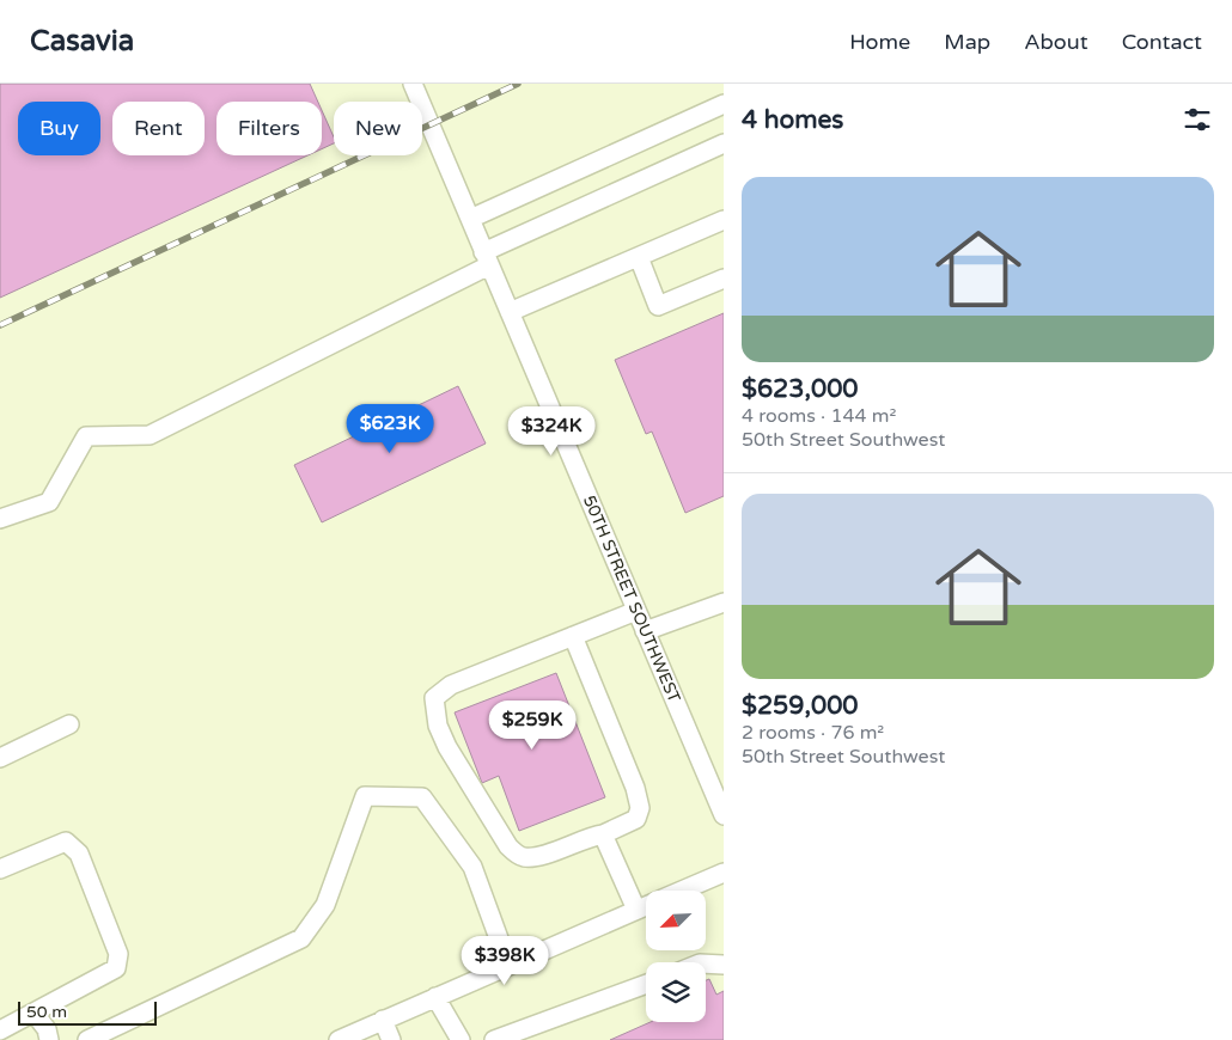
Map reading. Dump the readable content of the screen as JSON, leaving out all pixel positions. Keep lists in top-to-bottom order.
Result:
{
  "streets": {
    "street": ["50TH STREET SOUTHWEST"]
  },
  "scale_bar": "50 m",
  "north": "bottom left",
  "page": {
    "header": "Casavia",
    "nav": [
      "Home",
      "Map",
      "About",
      "Contact"
    ],
    "heading": "4 homes",
    "chip": [
      "Buy",
      "Rent",
      "Filters",
      "New"
    ],
    "list": [
      {
        "name": "$623,000",
        "note": "4 rooms · 144 m² · 50th Street Southwest"
      },
      {
        "name": "$259,000",
        "note": "2 rooms · 76 m² · 50th Street Southwest"
      }
    ],
    "price": [
      "$623K",
      "$324K",
      "$259K",
      "$398K"
    ],
    "scale": "50 m"
  }
}
